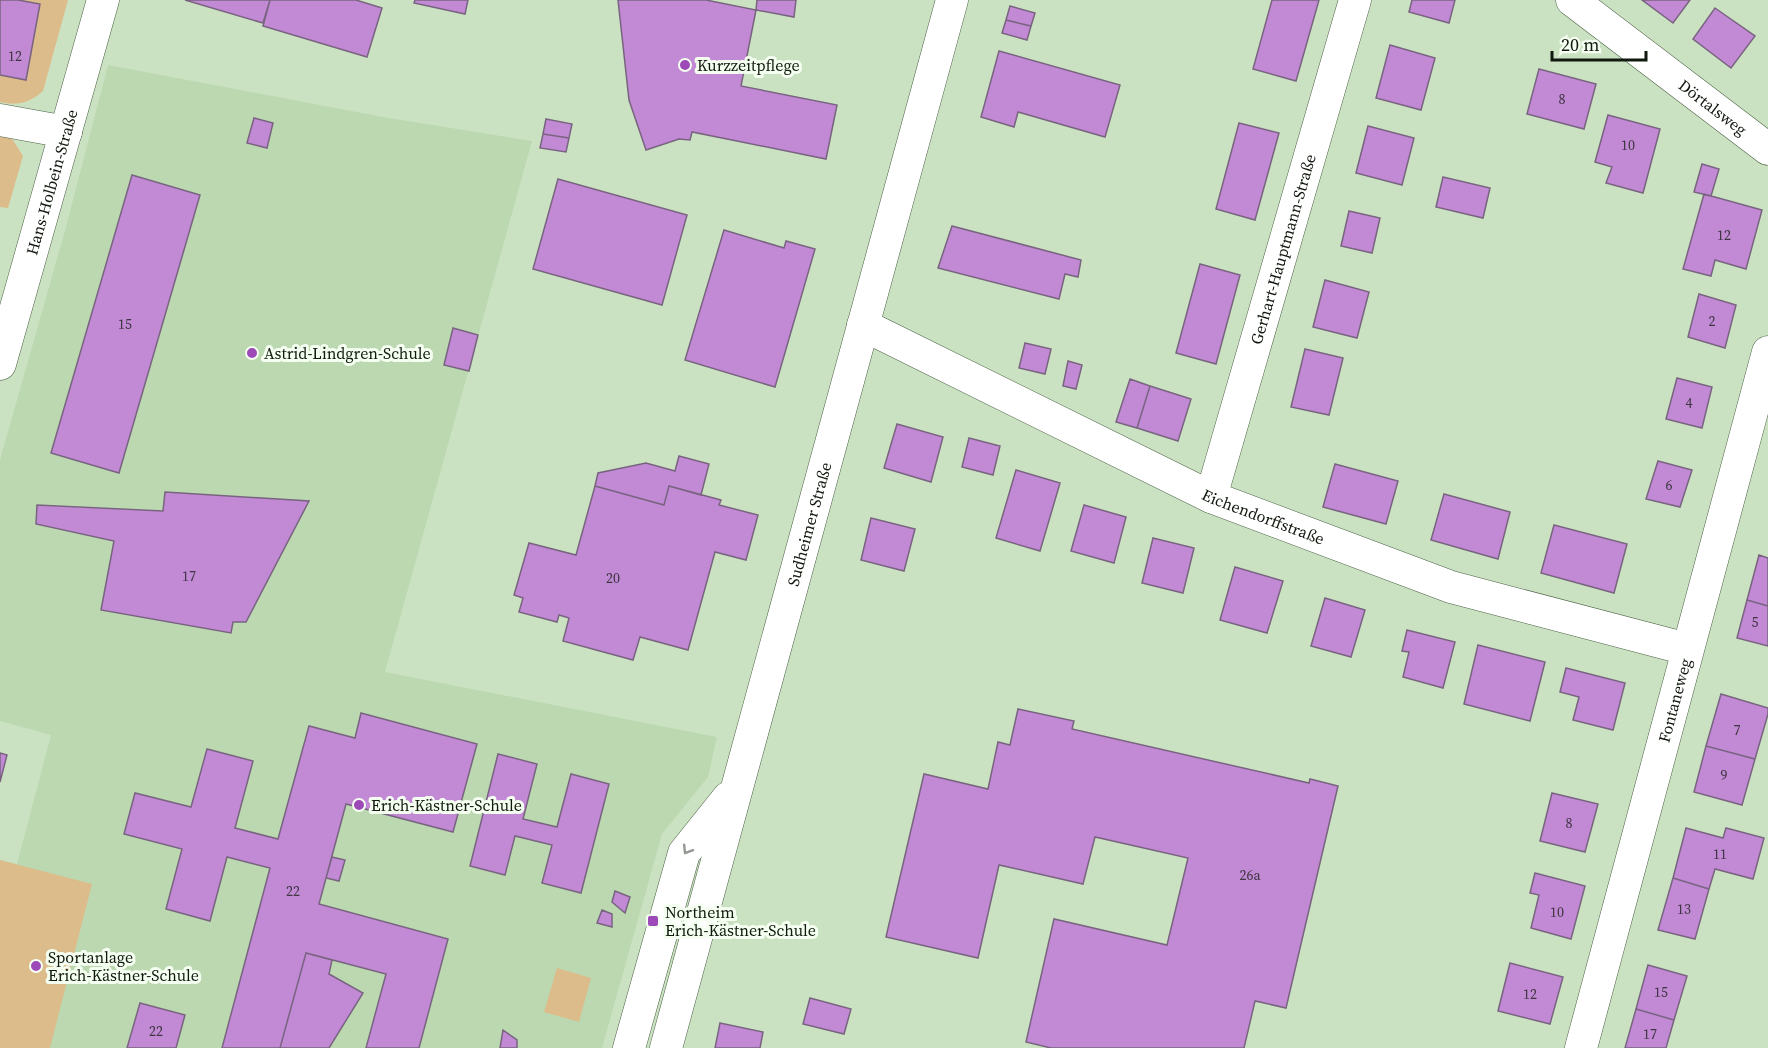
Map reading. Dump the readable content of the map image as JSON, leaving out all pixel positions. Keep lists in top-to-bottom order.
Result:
{
  "streets": {
    "street": [
      "Dörtalsweg",
      "Hans-Holbein-Straße",
      "Gerhart-Hauptmann-Straße",
      "Eichendorffstraße",
      "Sudheimer Straße",
      "Fontaneweg"
    ]
  },
  "crossings": [
    ["Gerhart-Hauptmann-Straße", "Eichendorffstraße"],
    ["Eichendorffstraße", "Sudheimer Straße"],
    ["Eichendorffstraße", "Fontaneweg"]
  ],
  "places": {
    "other": [
      "Kurzzeitpflege",
      "Astrid-Lindgren-Schule",
      "Erich-Kästner-Schule",
      "Sportanlage Erich-Kästner-Schule"
    ],
    "transit": ["Northeim Erich-Kästner-Schule"]
  },
  "house_numbers": [
    "12",
    "8",
    "10",
    "12",
    "2",
    "15",
    "4",
    "6",
    "17",
    "20",
    "5",
    "7",
    "9",
    "8",
    "11",
    "26a",
    "22",
    "13",
    "10",
    "15",
    "12",
    "22",
    "17"
  ],
  "scale_bar": "20 m"
}
